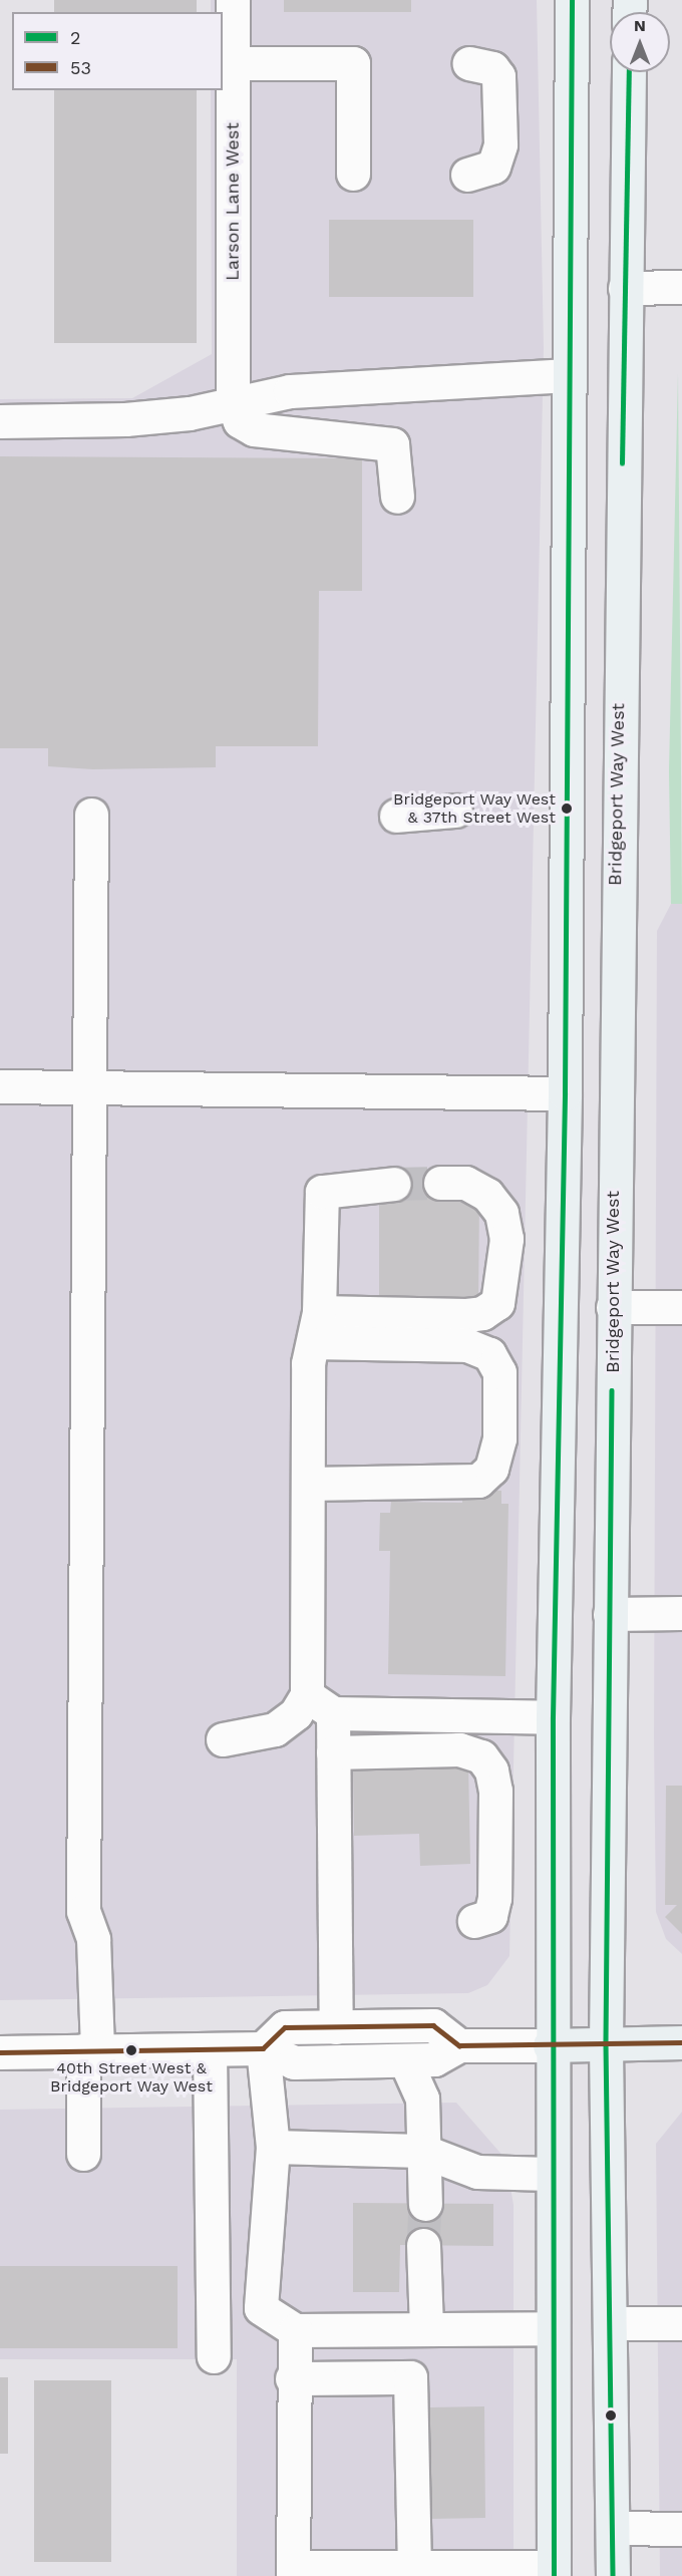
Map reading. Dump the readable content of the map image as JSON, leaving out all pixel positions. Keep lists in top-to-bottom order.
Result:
{
  "streets": {
    "main road": ["Bridgeport Way West"],
    "street": ["Larson Lane West"]
  },
  "places": ["Bridgeport Way West & 37th Street West", "40th Street West & Bridgeport Way West"],
  "lines": ["transit line 2", "transit line 53"],
  "legend": ["2", "53"],
  "north": "top"
}
